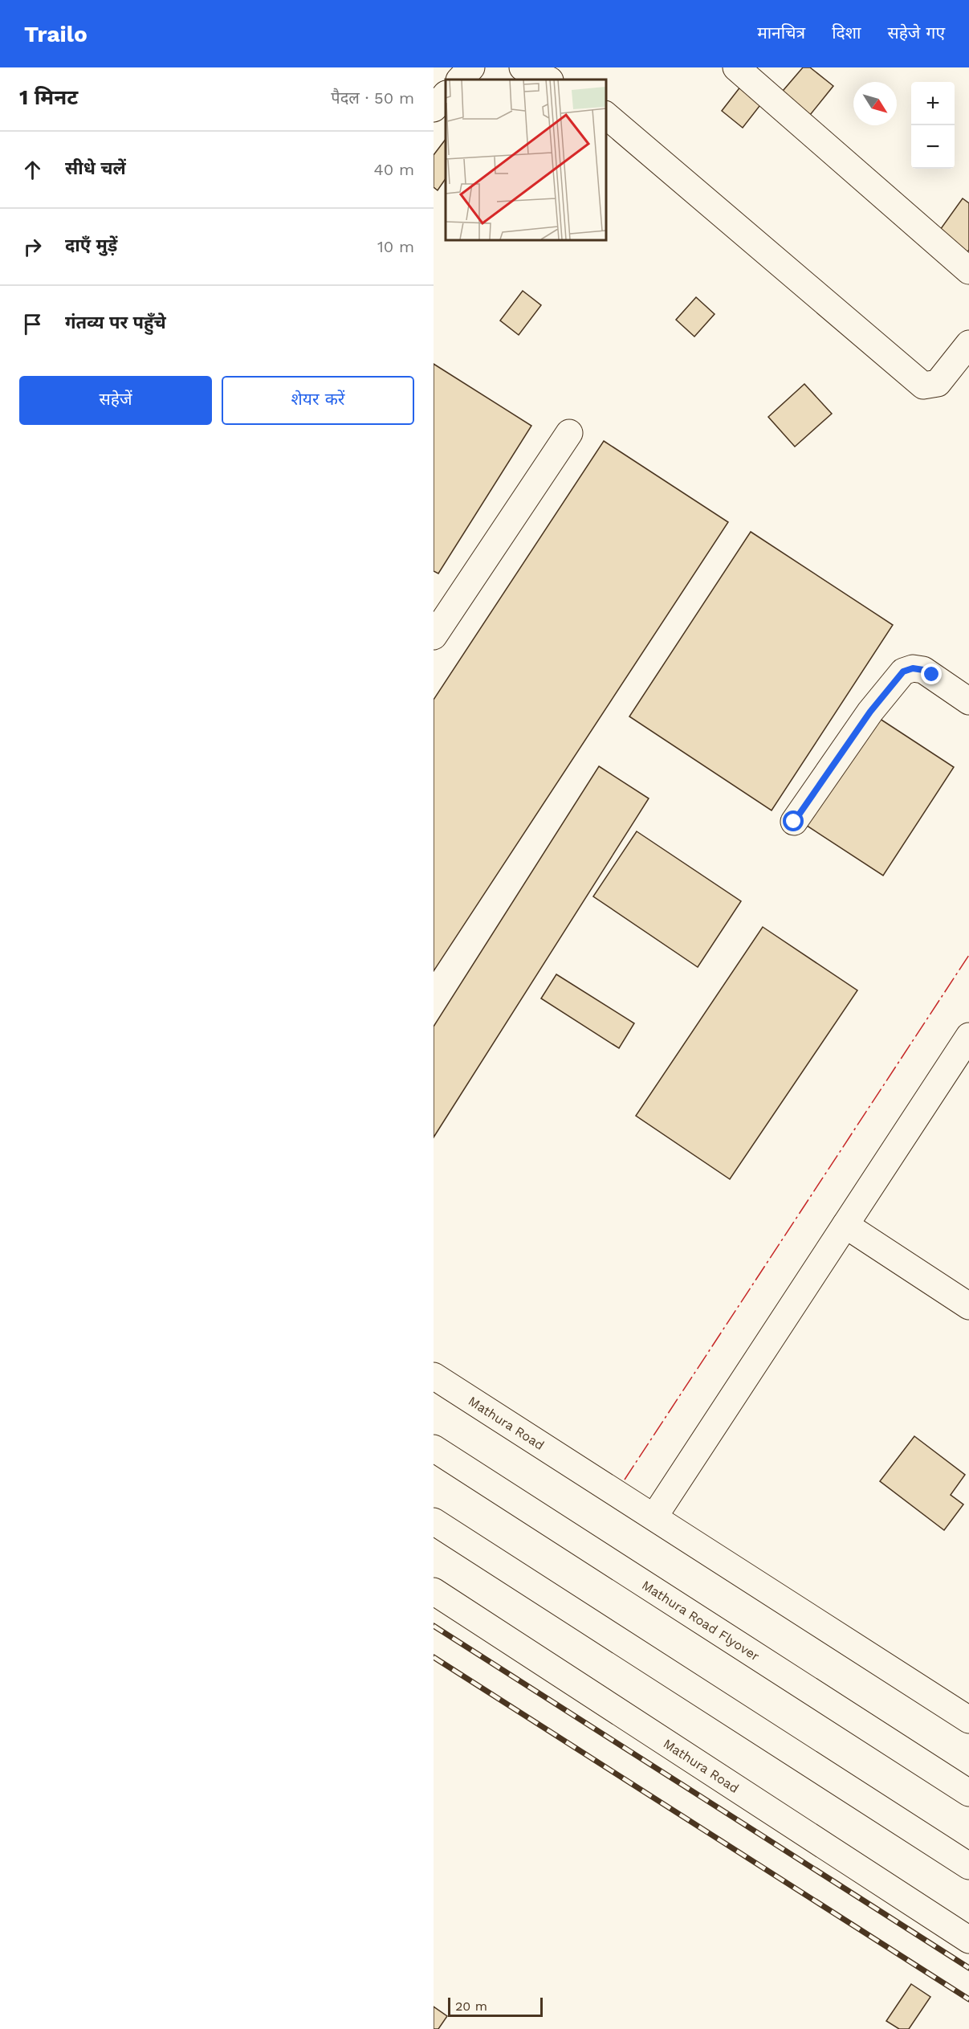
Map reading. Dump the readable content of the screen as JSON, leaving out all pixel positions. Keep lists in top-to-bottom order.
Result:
{
  "streets": {
    "main road": ["Mathura Road", "Mathura Road Flyover"]
  },
  "scale_bar": "20 m",
  "north": "bottom right",
  "page": {
    "header": "Trailo",
    "nav": ["मानचित्र", "दिशा", "सहेजे गए"],
    "heading": ["1 मिनट", "पैदल · 50 m"],
    "map_buttons": ["+", "−"],
    "list": [
      ["सीधे चलें", "40 m"],
      ["दाएँ मुड़ें", "10 m"],
      "गंतव्य पर पहुँचे"
    ],
    "buttons": ["सहेजें", "शेयर करें"],
    "scale": "20 m"
  }
}
